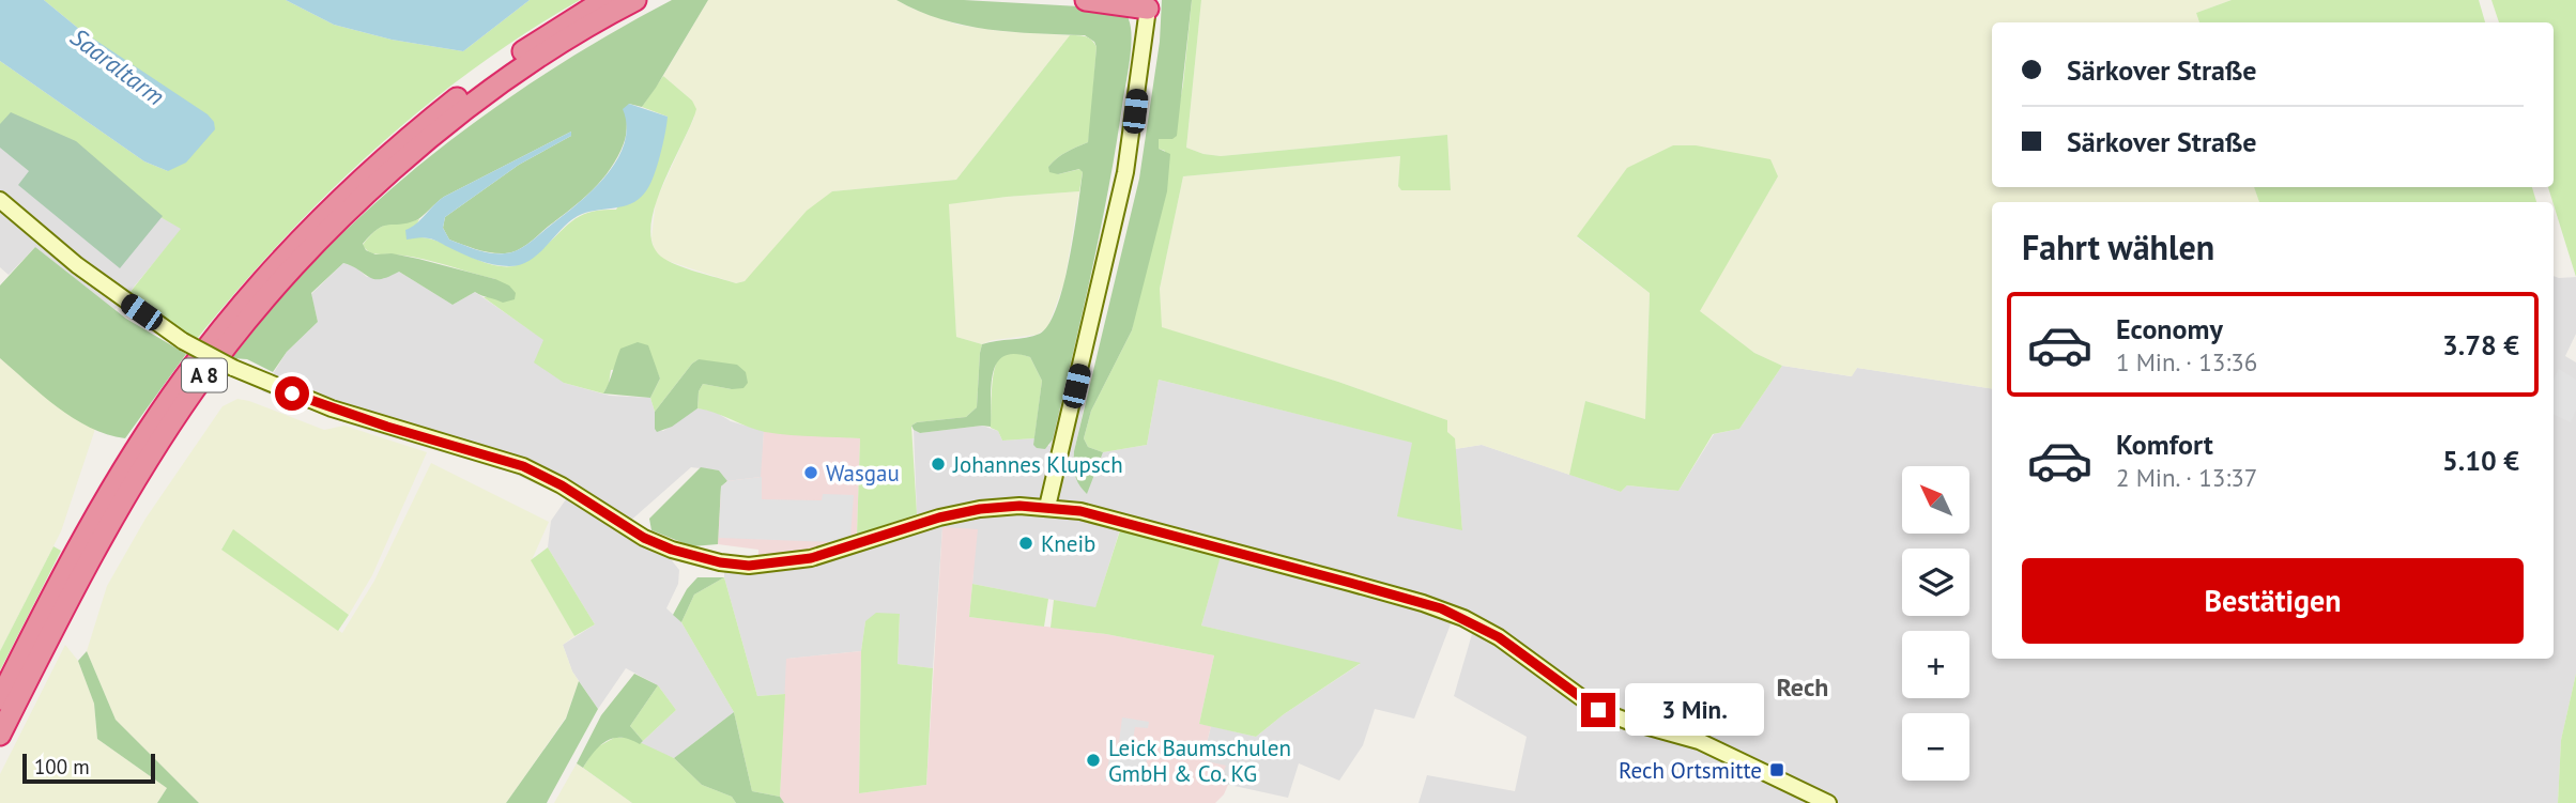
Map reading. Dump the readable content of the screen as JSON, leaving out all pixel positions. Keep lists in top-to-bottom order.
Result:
{
  "streets": {
    "highway": ["A 8"]
  },
  "districts": ["Rech"],
  "water": ["Saaraltarm"],
  "places": {
    "other": [
      "Johannes Klupsch",
      "Wasgau",
      "Kneib",
      "Leick Baumschulen GmbH & Co. KG"
    ],
    "transit": ["Rech Ortsmitte"]
  },
  "scale_bar": "100 m",
  "north": "top left",
  "page": {
    "banner": ["Särkover Straße", "Särkover Straße"],
    "heading": "Fahrt wählen",
    "list": [
      {
        "name": "Economy",
        "note": "1 Min. · 13:36",
        "value": "3.78 €"
      },
      {
        "name": "Komfort",
        "note": "2 Min. · 13:37",
        "value": "5.10 €"
      }
    ],
    "map_buttons": ["+", "−"],
    "buttons": "Bestätigen",
    "bubble": "3 Min.",
    "scale": "100 m"
  }
}
